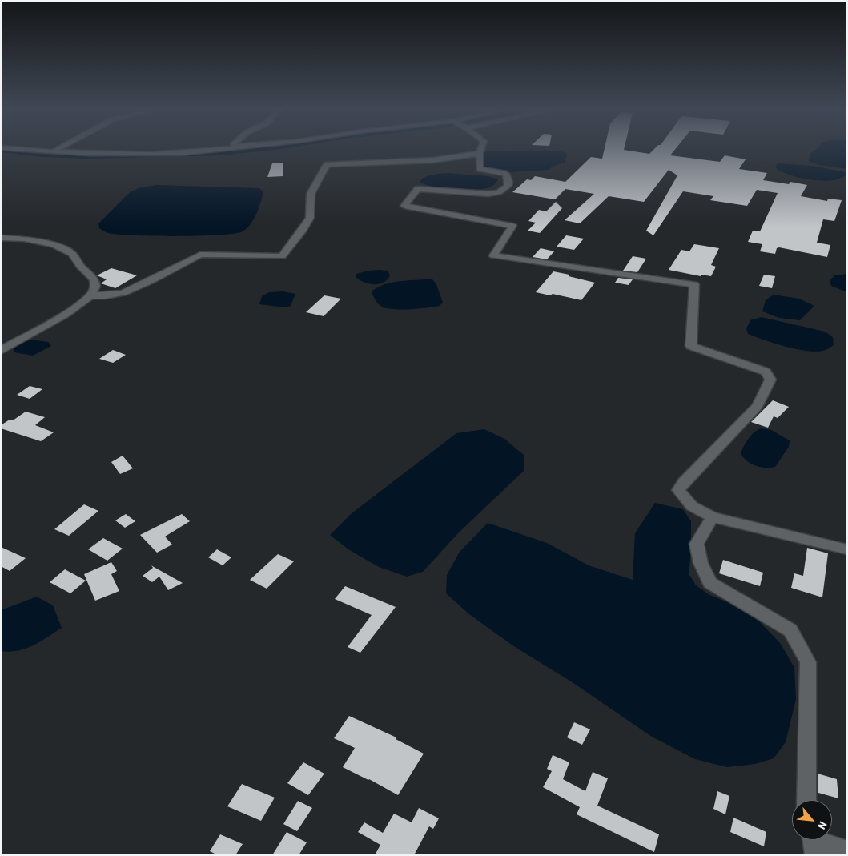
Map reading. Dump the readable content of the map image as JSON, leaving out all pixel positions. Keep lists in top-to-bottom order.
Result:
{
  "north": "bottom right"
}
